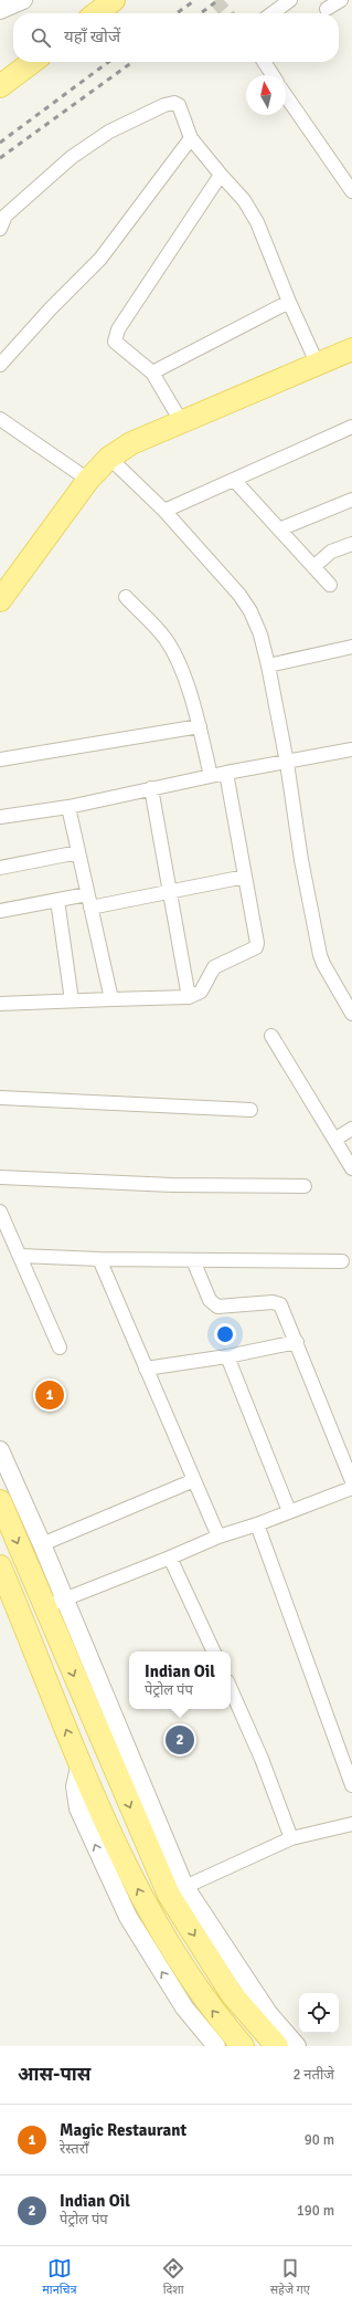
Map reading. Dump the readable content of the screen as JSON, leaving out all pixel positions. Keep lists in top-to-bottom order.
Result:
{
  "north": "top",
  "page": {
    "search": "यहाँ खोजें",
    "pins": ["1", "2"],
    "popup": ["Indian Oil", "पेट्रोल पंप"],
    "heading": ["आस-पास", "2 नतीजे"],
    "list": [
      {
        "mark": "1",
        "name": "Magic Restaurant",
        "note": "रेस्तराँ",
        "value": "90 m"
      },
      {
        "mark": "2",
        "name": "Indian Oil",
        "note": "पेट्रोल पंप",
        "value": "190 m"
      }
    ],
    "nav": ["मानचित्र", "दिशा", "सहेजे गए"]
  }
}
